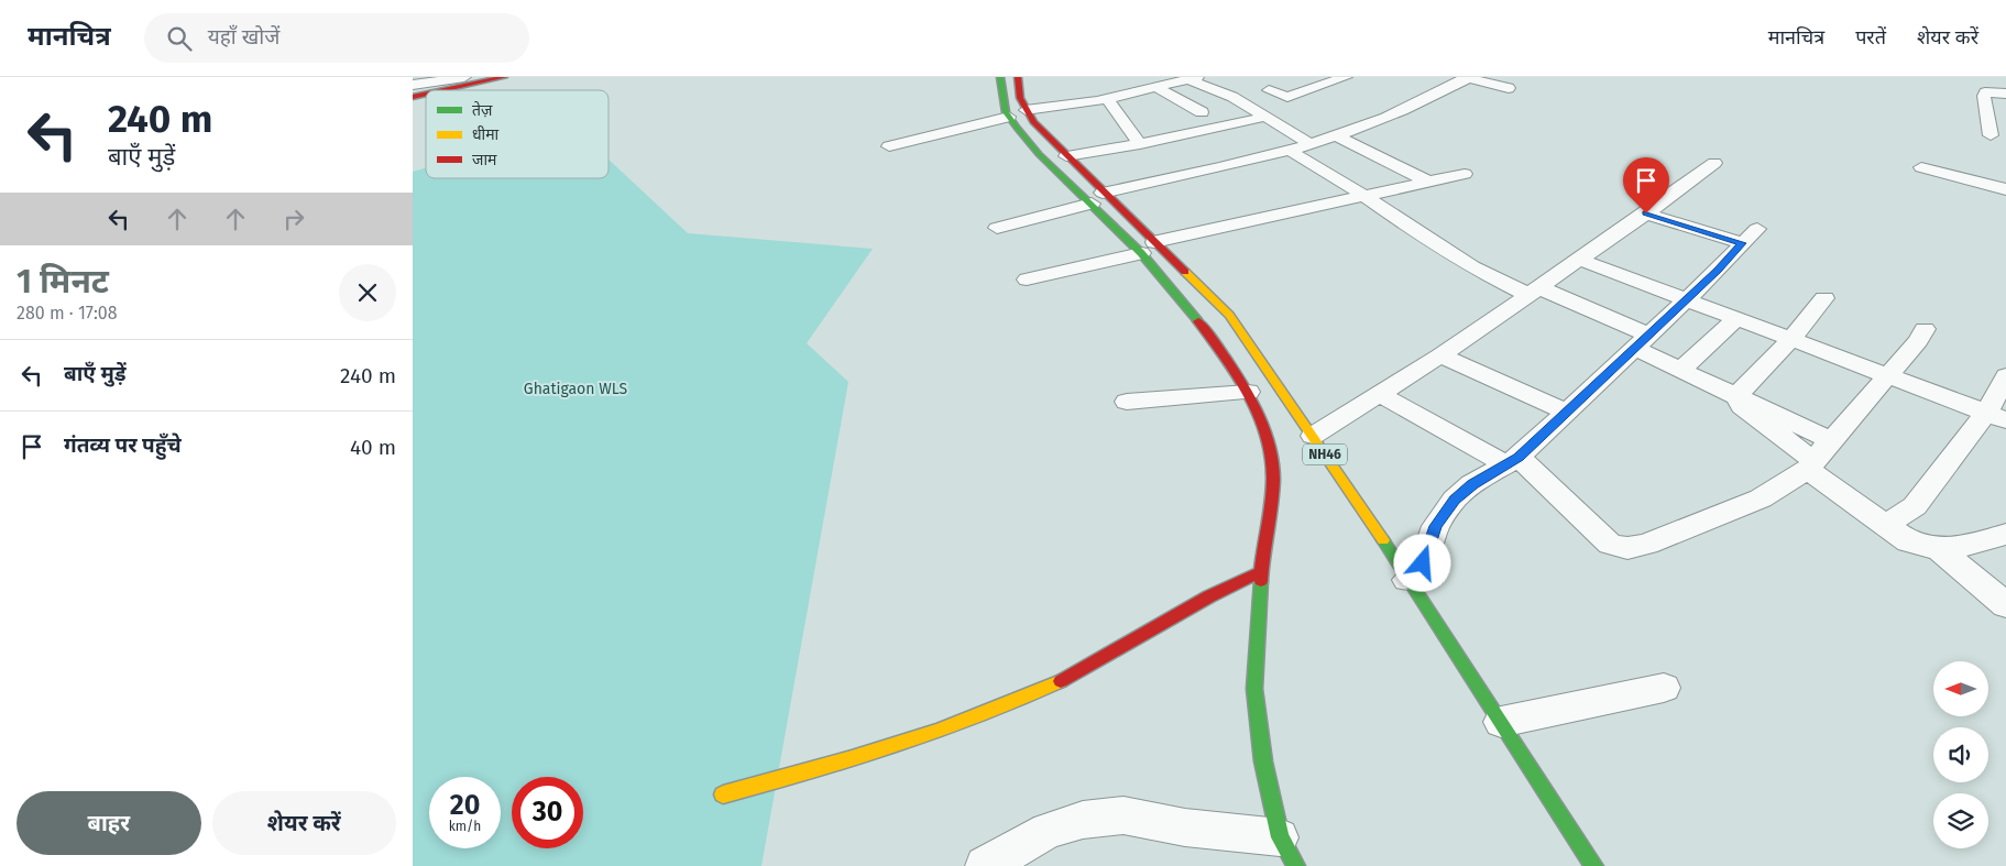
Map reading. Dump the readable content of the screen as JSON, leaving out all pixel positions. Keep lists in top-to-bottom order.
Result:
{
  "streets": {
    "main road": ["NH46"]
  },
  "parks": ["Ghatigaon WLS"],
  "legend": ["तेज़", "धीमा", "जाम"],
  "north": "left",
  "page": {
    "header": "मानचित्र",
    "search": "यहाँ खोजें",
    "nav": ["मानचित्र", "परतें", "शेयर करें"],
    "turn": ["240 m", "बाएँ मुड़ें"],
    "heading": ["1 मिनट", "280 m · 17:08"],
    "list": [
      {
        "name": "बाएँ मुड़ें",
        "value": "240 m"
      },
      {
        "name": "गंतव्य पर पहुँचे",
        "value": "40 m"
      }
    ],
    "speed": "20 km/h",
    "limit": "30",
    "buttons": ["बाहर", "शेयर करें"]
  }
}
